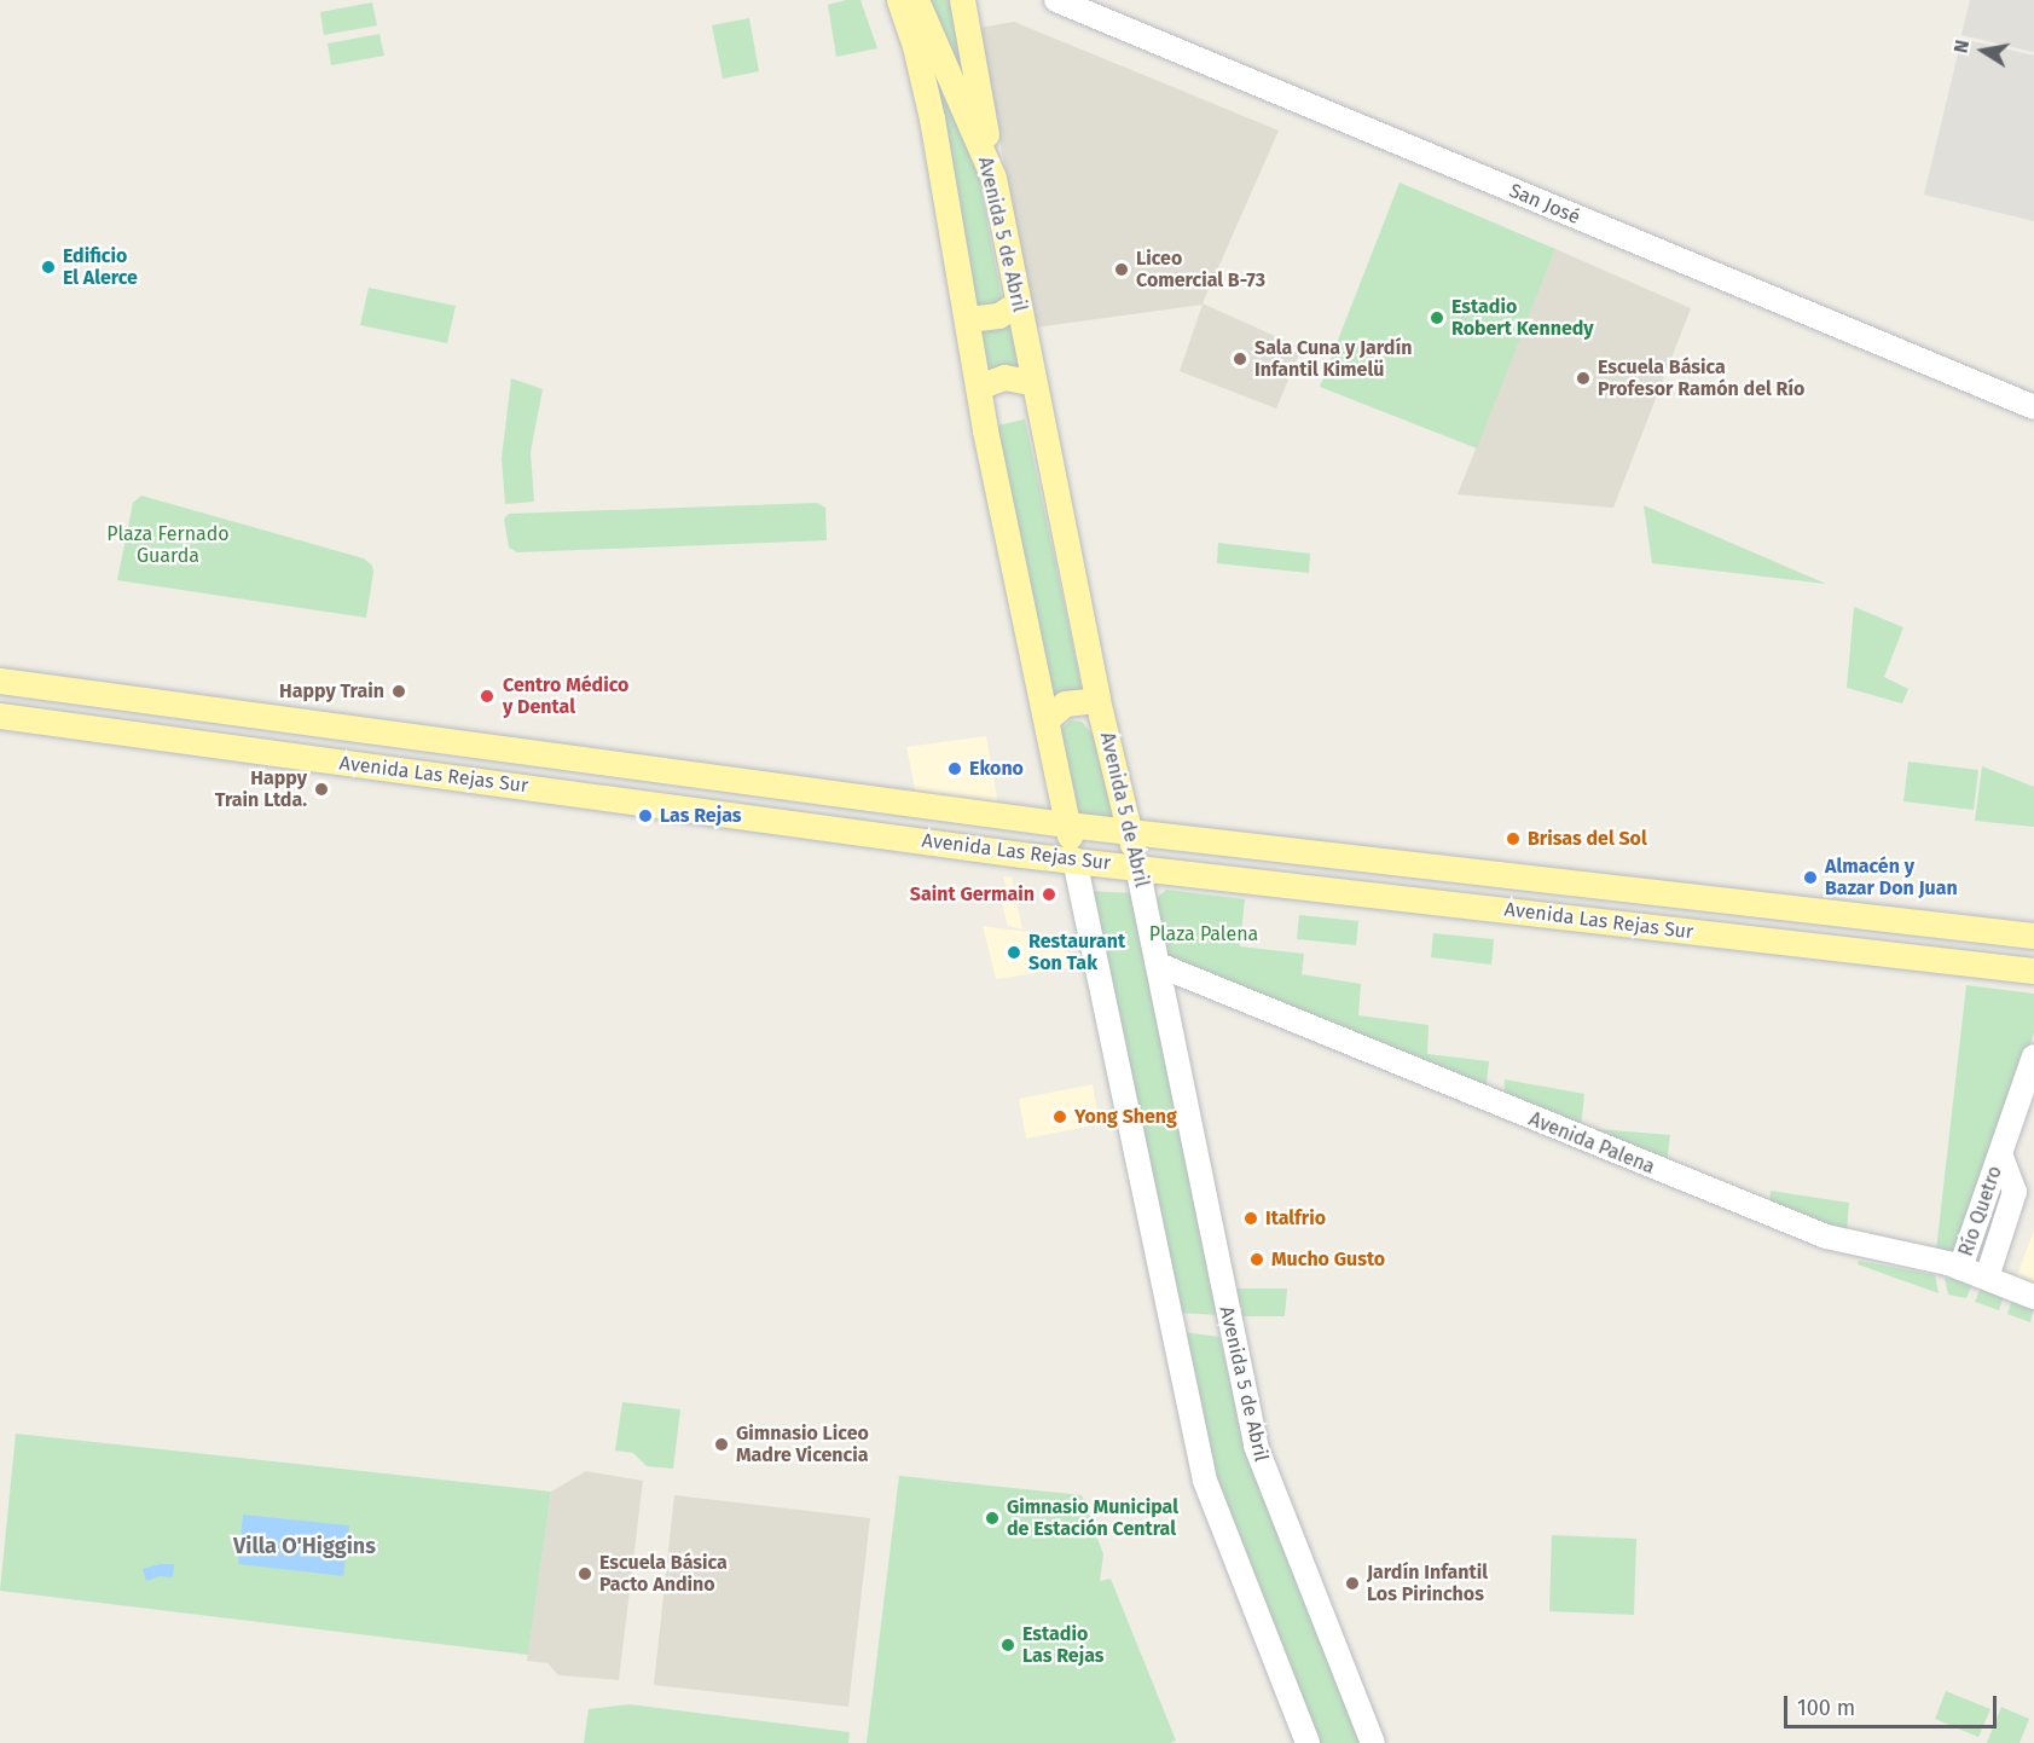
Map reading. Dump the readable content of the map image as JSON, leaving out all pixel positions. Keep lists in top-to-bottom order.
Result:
{
  "streets": {
    "main road": ["Avenida 5 de Abril", "Avenida Las Rejas Sur"],
    "street": ["San José", "Avenida Palena", "Río Quetro"]
  },
  "crossings": [
    ["Avenida 5 de Abril", "Avenida Las Rejas Sur"],
    ["Avenida 5 de Abril", "Avenida Palena"],
    ["Avenida Palena", "Río Quetro"]
  ],
  "districts": ["Villa O'Higgins"],
  "parks": ["Plaza Fernado Guarda", "Plaza Palena"],
  "places": [
    "Edificio El Alerce",
    "Liceo Comercial B-73",
    "Estadio Robert Kennedy",
    "Sala Cuna y Jardín Infantil Kimelü",
    "Escuela Básica Profesor Ramón del Río",
    "Happy Train",
    "Centro Médico y Dental",
    "Ekono",
    "Happy Train Ltda.",
    "Las Rejas",
    "Brisas del Sol",
    "Almacén y Bazar Don Juan",
    "Saint Germain",
    "Restaurant Son Tak",
    "Yong Sheng",
    "Italfrio",
    "Mucho Gusto",
    "Gimnasio Liceo Madre Vicencia",
    "Gimnasio Municipal de Estación Central",
    "Escuela Básica Pacto Andino",
    "Jardín Infantil Los Pirinchos",
    "Estadio Las Rejas"
  ],
  "scale_bar": "100 m",
  "north": "left"
}
